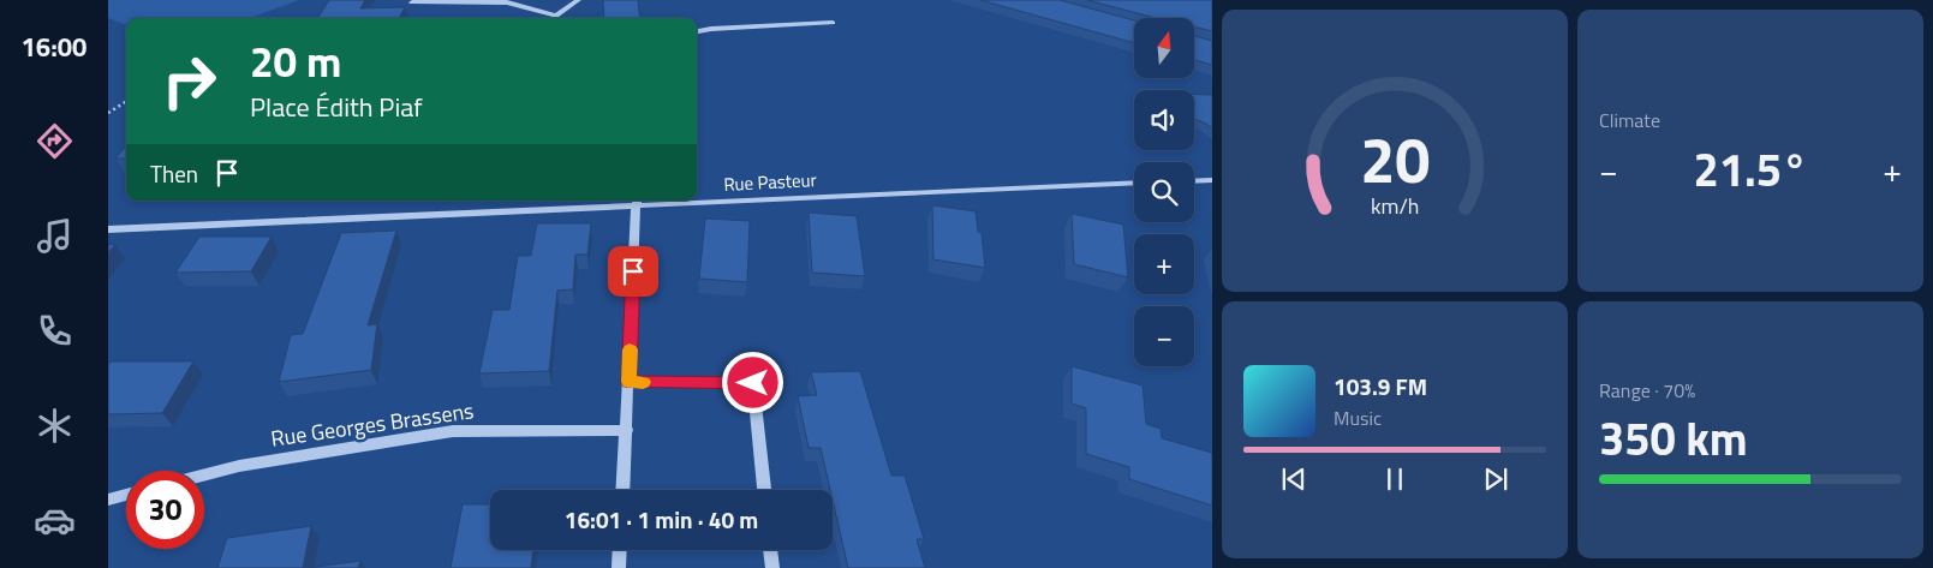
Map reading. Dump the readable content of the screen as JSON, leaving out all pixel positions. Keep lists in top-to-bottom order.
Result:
{
  "streets": {
    "street": ["Rue Pasteur", "Rue Georges Brassens"]
  },
  "north": "top",
  "page": {
    "tabs": "16:00",
    "tile": [
      "Climate",
      ["Range · 70%", "350 km"]
    ],
    "map_buttons": ["+", "−"],
    "turn": ["20 m", "Place Édith Piaf"],
    "then": "Then",
    "heat": ["−", "21.5°", "+"],
    "song": ["103.9 FM", "Music"],
    "limit": "30",
    "trip": "16:01 · 1 min · 40 m",
    "gauge": ["20", "km/h"]
  }
}
